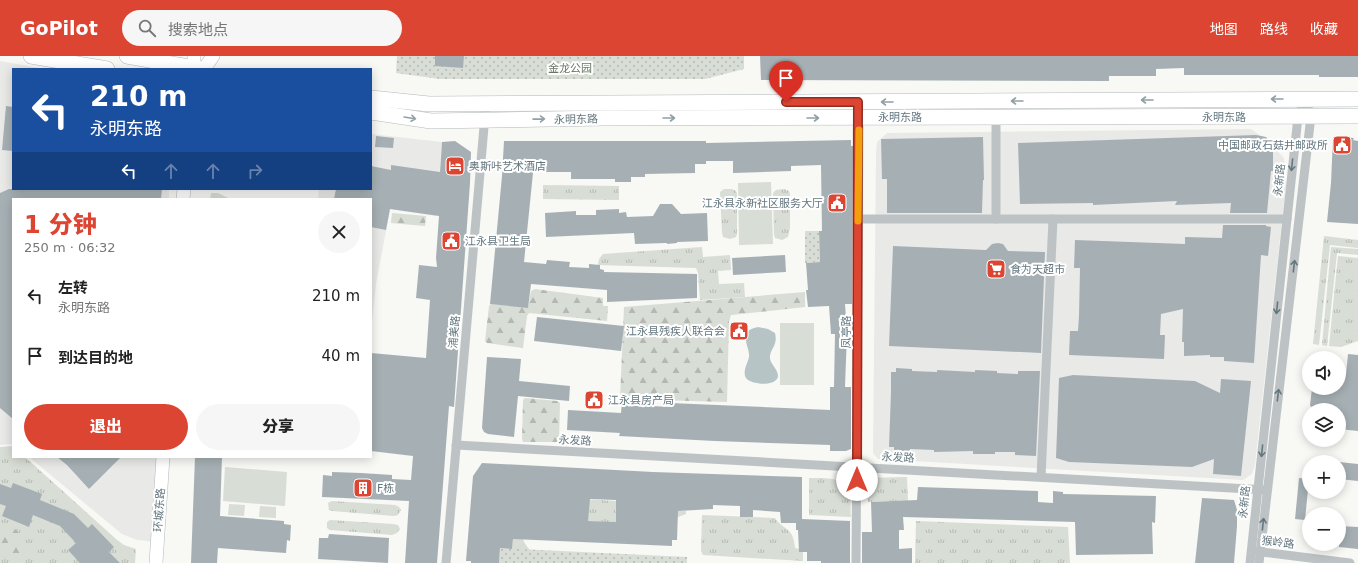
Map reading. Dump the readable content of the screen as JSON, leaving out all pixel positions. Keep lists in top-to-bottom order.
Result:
{
  "streets": {
    "main road": ["永明东路", "环城东路"],
    "street": [
      "永新路",
      "浦美路",
      "凤亭路",
      "永发路",
      "猴岭路"
    ]
  },
  "crossings": [
    ["永明东路", "永新路"],
    ["永明东路", "浦美路"],
    ["永明东路", "凤亭路"],
    ["永新路", "永发路"],
    ["永新路", "猴岭路"],
    ["浦美路", "永发路"],
    ["凤亭路", "永发路"]
  ],
  "parks": ["金龙公园"],
  "places": {
    "public building": [
      "中国邮政石菇井邮政所",
      "江永县永新社区服务大厅",
      "江永县卫生局",
      "江永县残疾人联合会",
      "江永县房产局"
    ],
    "hotel": ["奥斯咔艺术酒店"],
    "supermarket": ["食为天超市"],
    "building": ["F栋"]
  },
  "page": {
    "header": "GoPilot",
    "search": "搜索地点",
    "nav": ["地图", "路线", "收藏"],
    "turn": ["210 m", "永明东路"],
    "heading": ["1 分钟", "250 m · 06:32"],
    "list": [
      {
        "name": "左转",
        "note": "永明东路",
        "value": "210 m"
      },
      {
        "name": "到达目的地",
        "value": "40 m"
      }
    ],
    "map_buttons": ["+", "−"],
    "buttons": ["退出", "分享"]
  }
}
